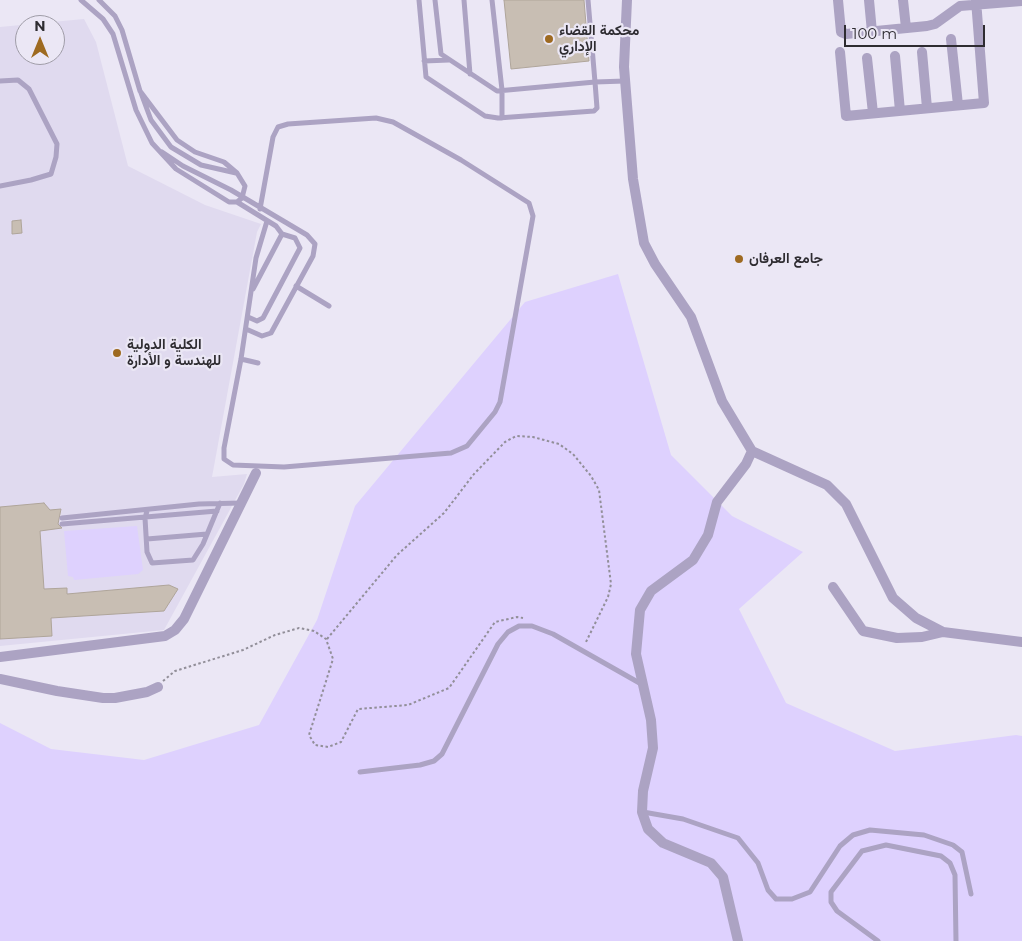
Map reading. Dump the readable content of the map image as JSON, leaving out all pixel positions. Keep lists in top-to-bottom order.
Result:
{
  "places": ["محكمة القضاء الإداري", "جامع العرفان", "الكلية الدولية للهندسة و الأدارة"],
  "scale_bar": "100 m",
  "north": "top"
}
